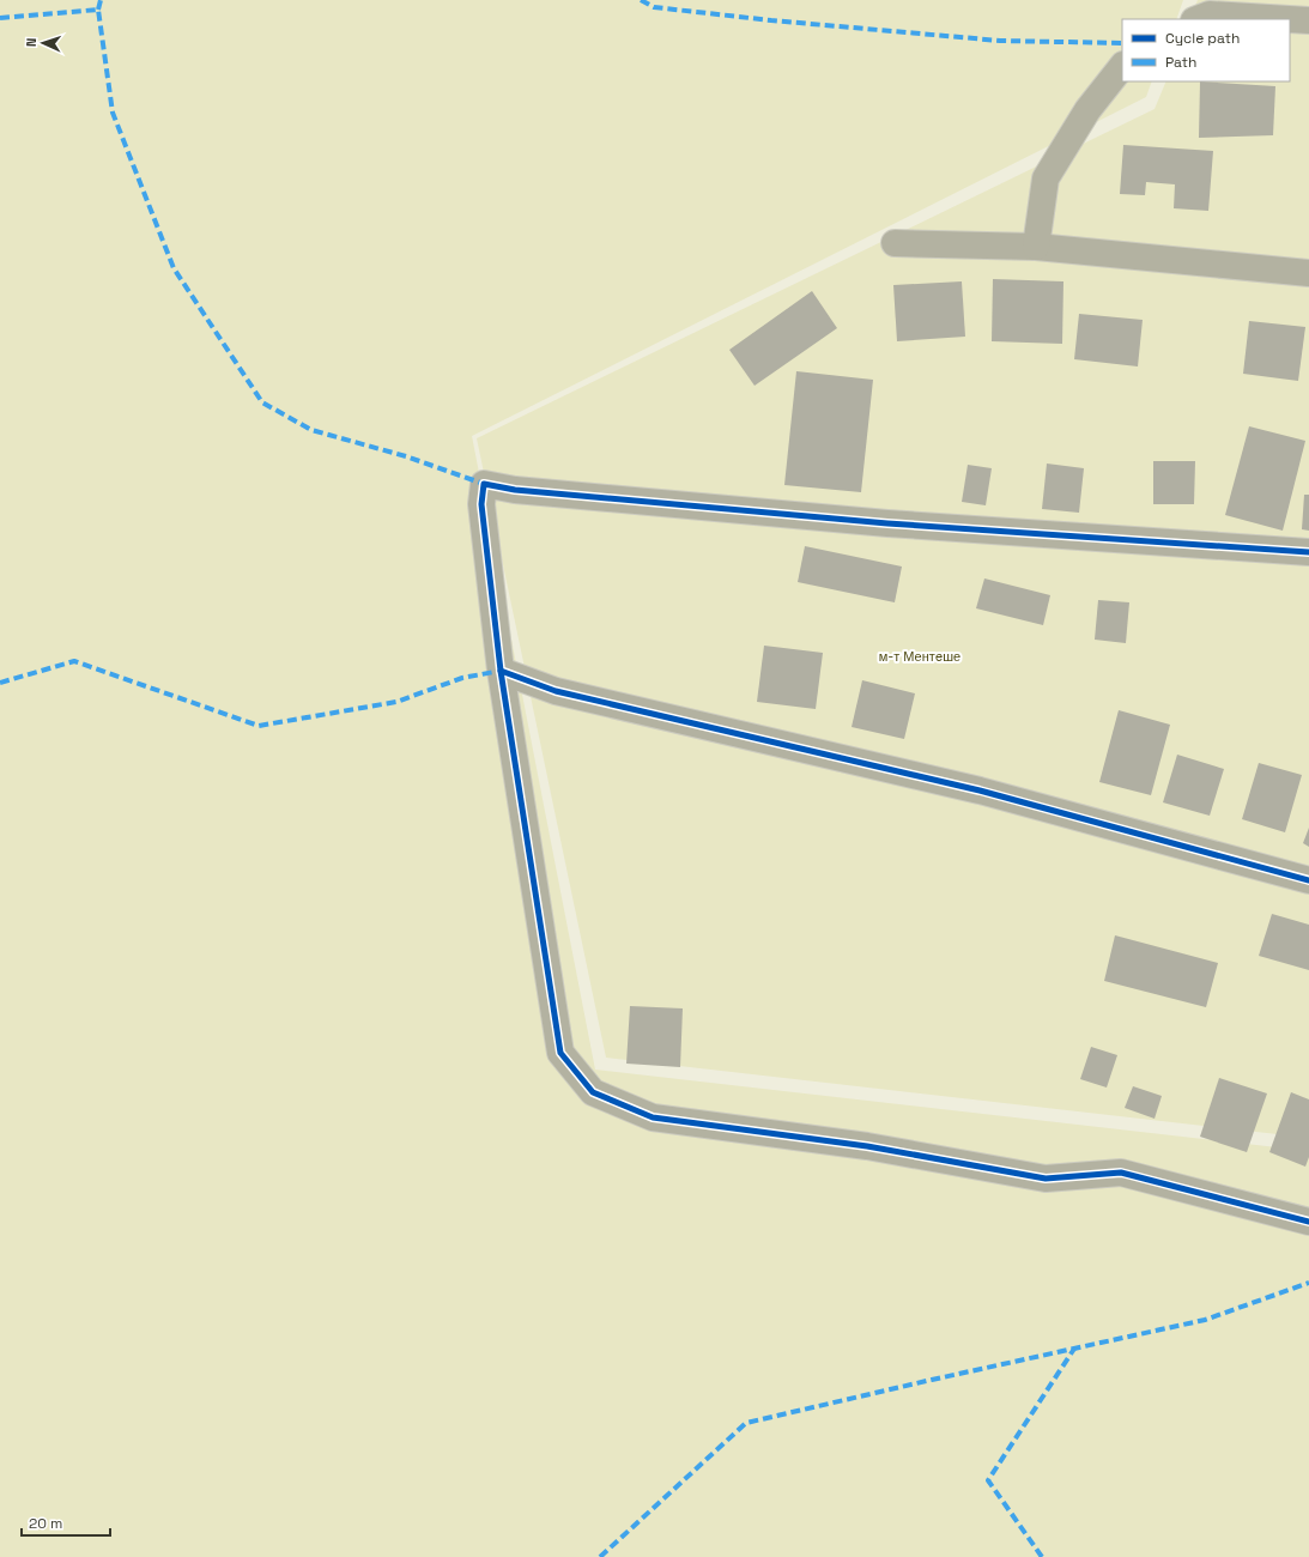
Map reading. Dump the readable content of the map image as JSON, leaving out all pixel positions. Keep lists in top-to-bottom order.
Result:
{
  "parks": ["м-т Ментeше"],
  "legend": ["Cycle path", "Path"],
  "scale_bar": "20 m",
  "north": "left"
}
